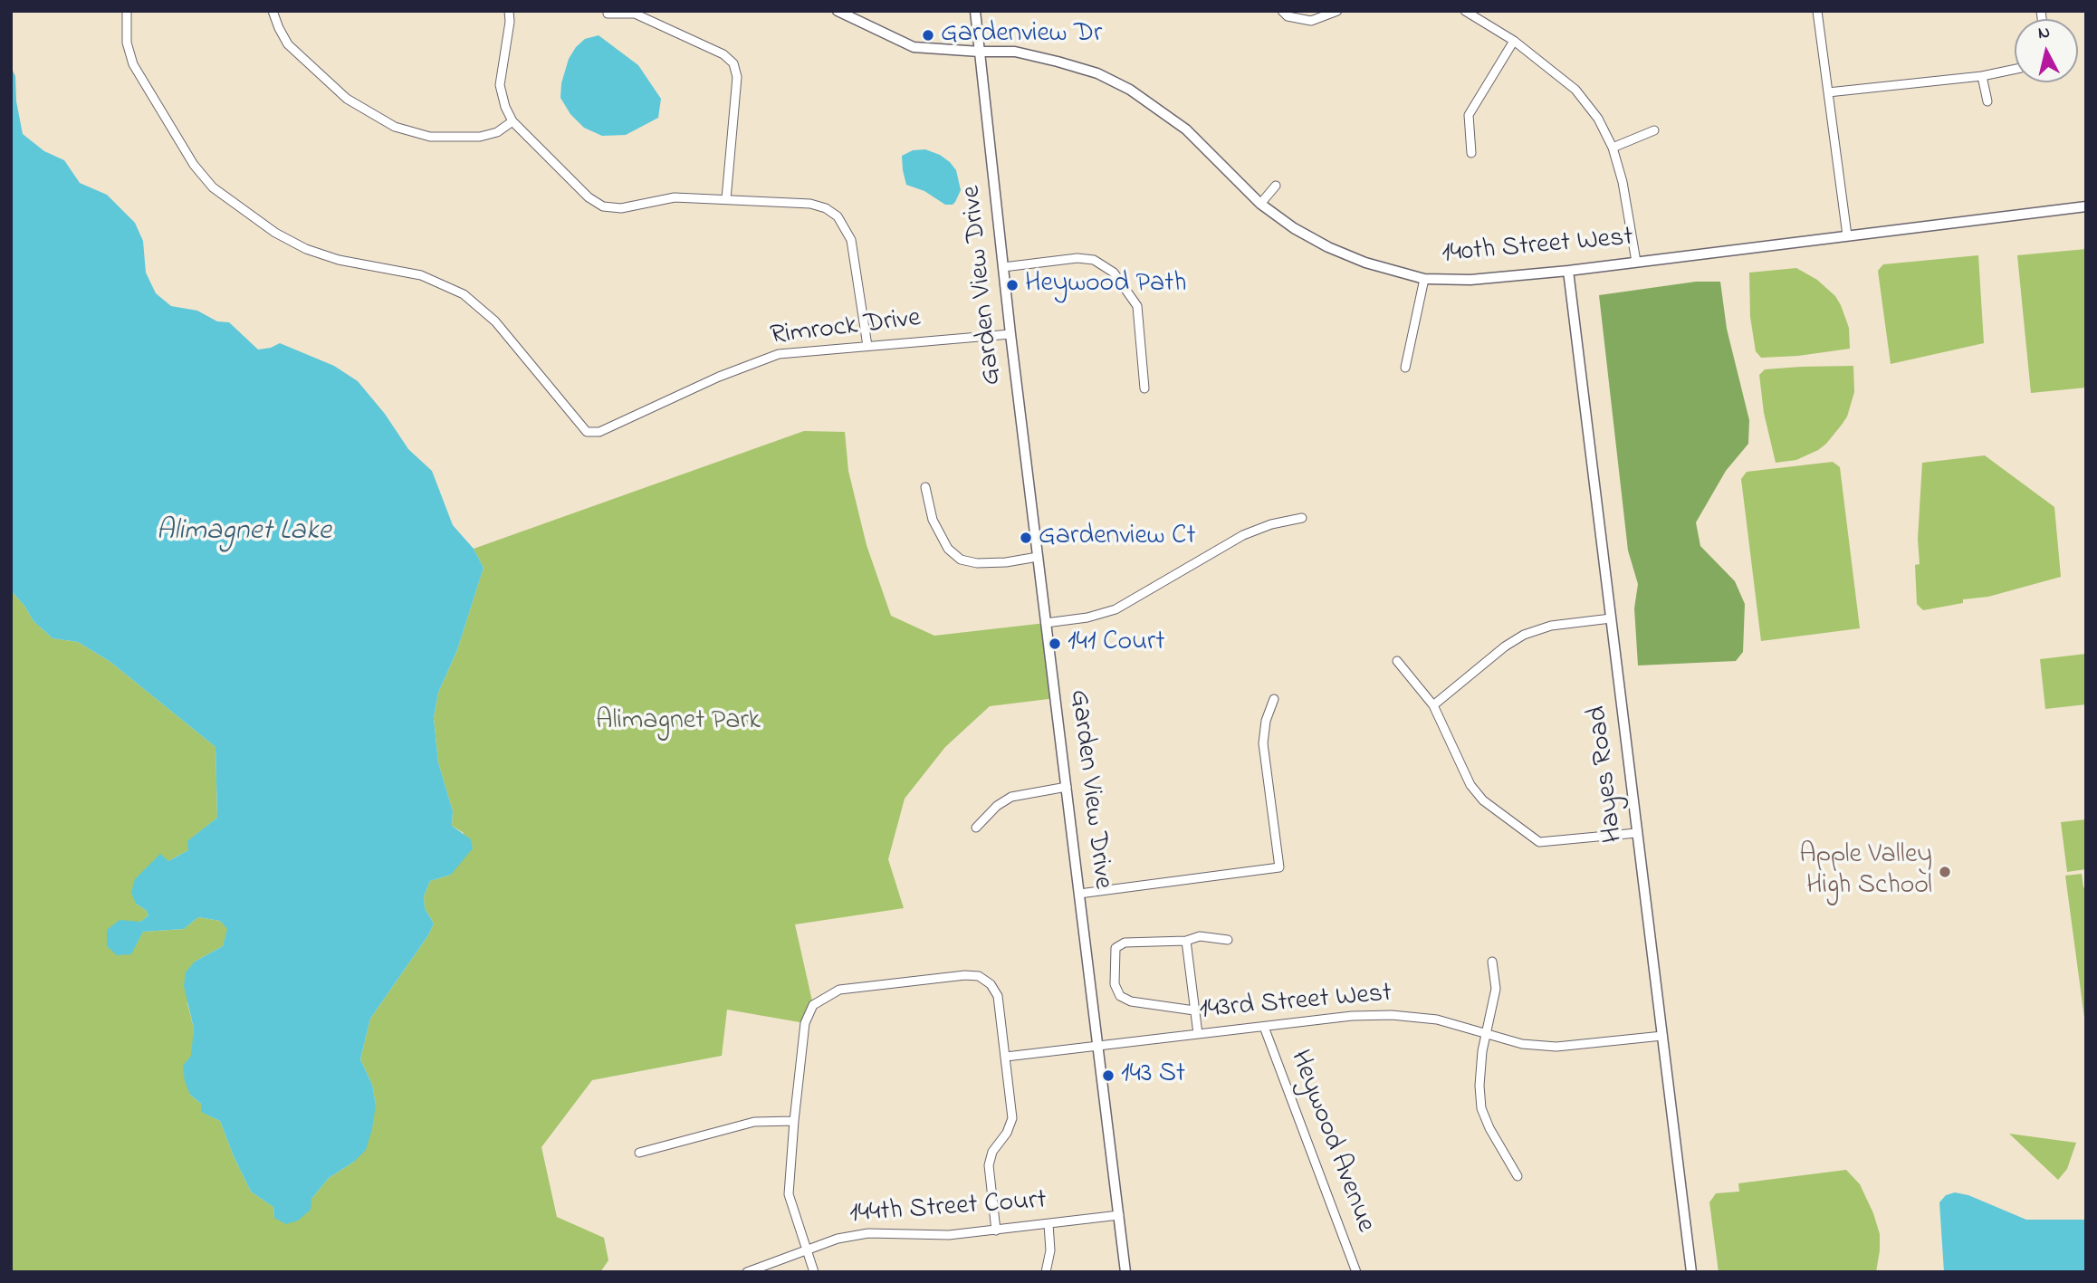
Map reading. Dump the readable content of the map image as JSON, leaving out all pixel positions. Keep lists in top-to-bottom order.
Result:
{
  "streets": {
    "street": [
      "140th Street West",
      "Garden View Drive",
      "Rimrock Drive",
      "Hayes Road",
      "143rd Street West",
      "Heywood Avenue",
      "144th Street Court"
    ]
  },
  "crossings": [
    ["140th Street West", "Garden View Drive"],
    ["140th Street West", "Hayes Road"],
    ["Garden View Drive", "Rimrock Drive"],
    ["Garden View Drive", "143rd Street West"],
    ["Garden View Drive", "144th Street Court"],
    ["Hayes Road", "143rd Street West"],
    ["143rd Street West", "Heywood Avenue"]
  ],
  "water": ["Alimagnet Lake"],
  "parks": ["Alimagnet Park"],
  "places": [
    "Gardenview Dr",
    "Heywood Path",
    "Gardenview Ct",
    "141 Court",
    "Apple Valley High School",
    "143 St"
  ],
  "north": "top"
}
